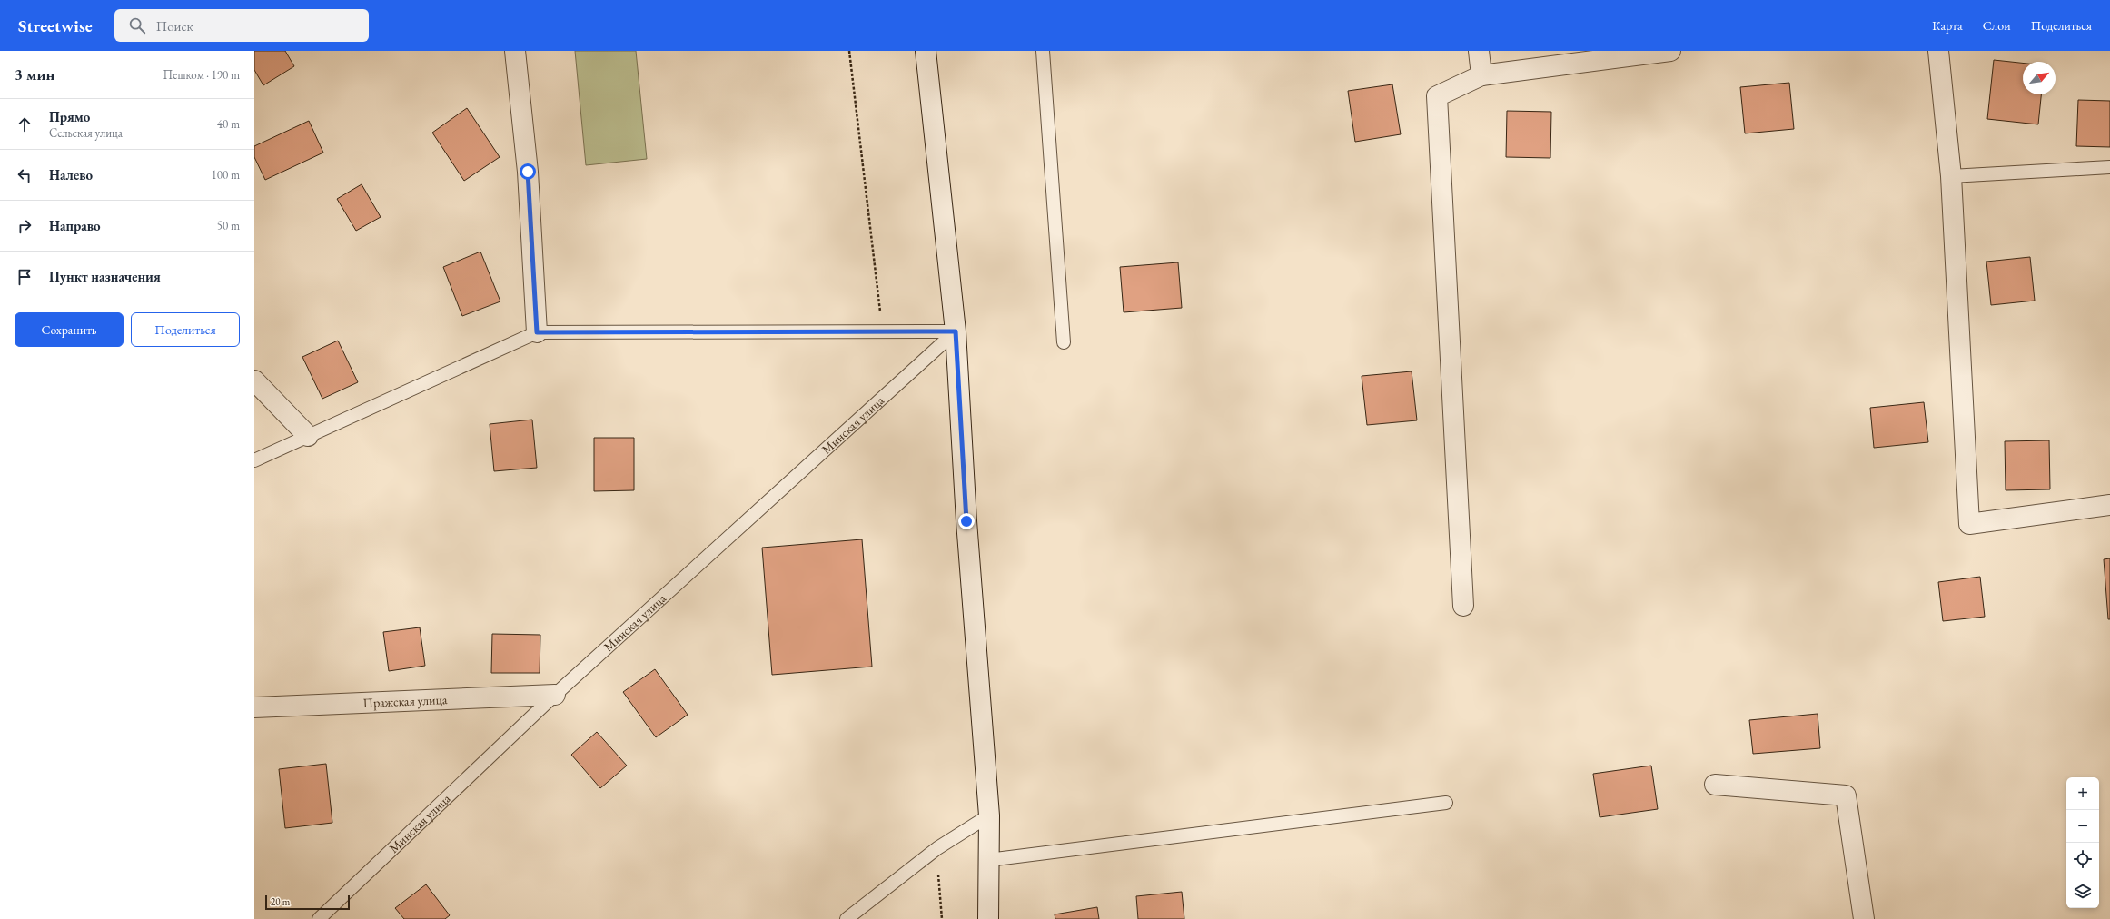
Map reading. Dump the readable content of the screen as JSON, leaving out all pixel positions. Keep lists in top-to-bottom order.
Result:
{
  "streets": {
    "street": ["Пражская улица"],
    "lane": ["Минская улица"]
  },
  "crossings": [
    ["Минская улица", "Пражская улица"]
  ],
  "scale_bar": "20 m",
  "north": "top right",
  "page": {
    "header": "Streetwise",
    "search": "Поиск",
    "nav": ["Карта", "Слои", "Поделиться"],
    "heading": ["3 мин", "Пешком · 190 m"],
    "list": [
      ["Прямо", "Сельская улица", "40 m"],
      ["Налево", "100 m"],
      ["Направо", "50 m"],
      "Пункт назначения"
    ],
    "buttons": ["Сохранить", "Поделиться"],
    "map_buttons": ["+", "−"],
    "scale": "20 m"
  }
}
